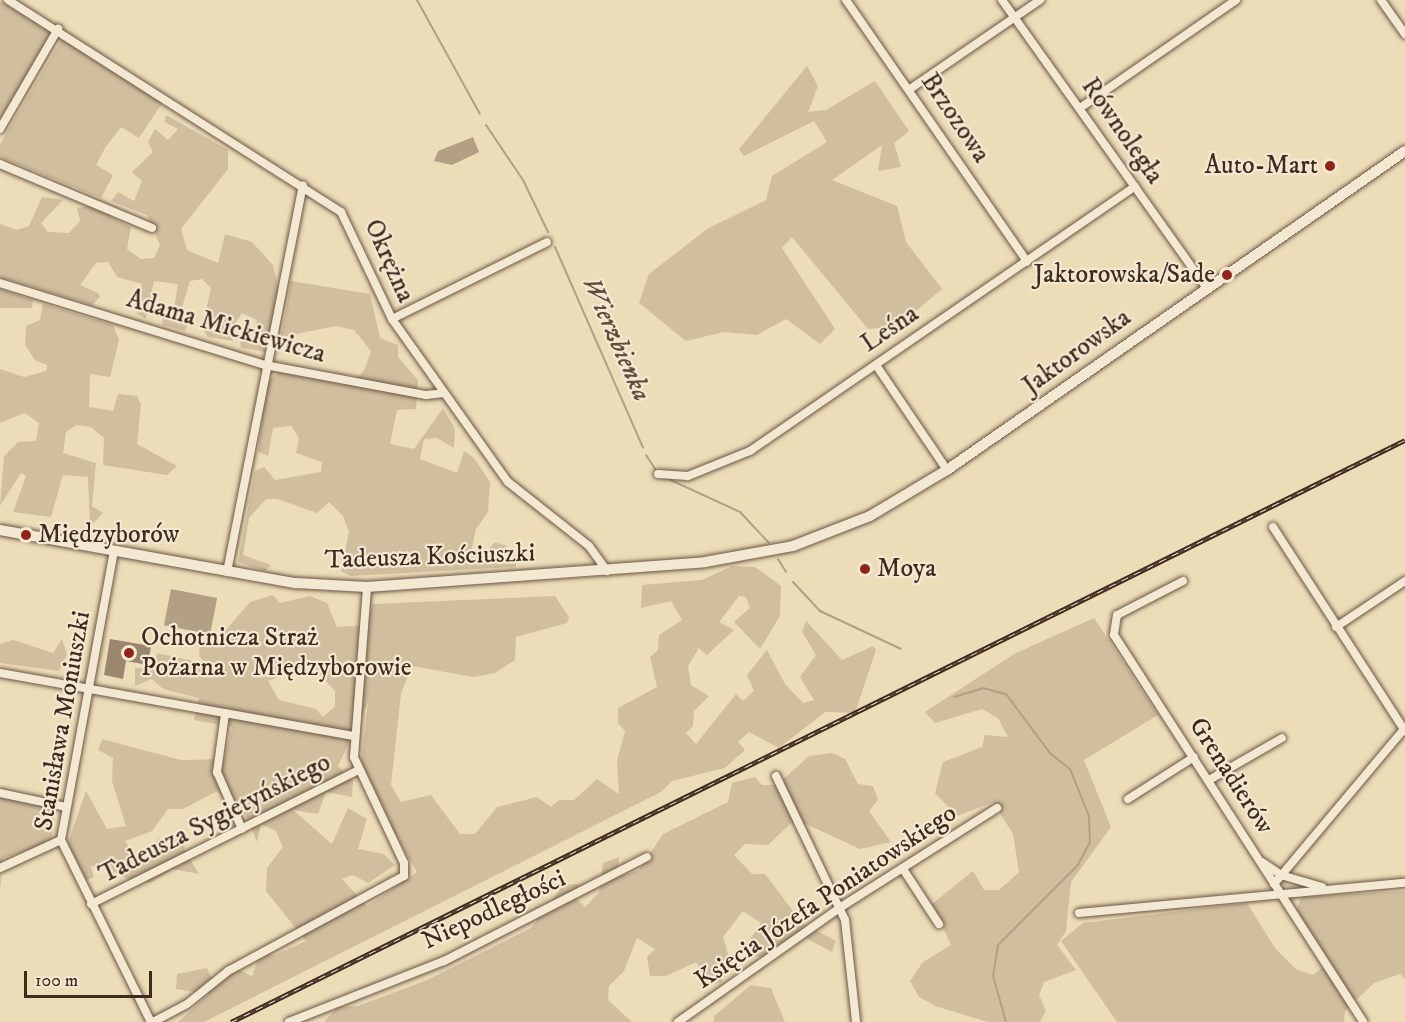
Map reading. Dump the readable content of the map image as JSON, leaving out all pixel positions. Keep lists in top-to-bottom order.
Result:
{
  "streets": {
    "main road": ["Jaktorowska", "Tadeusza Kościuszki"],
    "street": [
      "Brzozowa",
      "Równoległa",
      "Okrężna",
      "Adama Mickiewicza",
      "Leśna",
      "Stanisława Moniuszki",
      "Grenadierów",
      "Tadeusza Sygietyńskiego",
      "Księcia Józefa Poniatowskiego",
      "Niepodległości"
    ]
  },
  "crossings": [
    ["Brzozowa", "Leśna"],
    ["Równoległa", "Leśna"],
    ["Równoległa", "Jaktorowska"],
    ["Okrężna", "Adama Mickiewicza"],
    ["Okrężna", "Tadeusza Kościuszki"],
    ["Jaktorowska", "Tadeusza Kościuszki"],
    ["Tadeusza Kościuszki", "Stanisława Moniuszki"],
    ["Stanisława Moniuszki", "Tadeusza Sygietyńskiego"]
  ],
  "water": ["Wierzbienka"],
  "places": [
    "Auto-Mart",
    "Jaktorowska/Sade",
    "Międzyborów",
    "Moya",
    "Ochotnicza Straż Pożarna w Międzyborowie"
  ],
  "scale_bar": "100 m"
}
